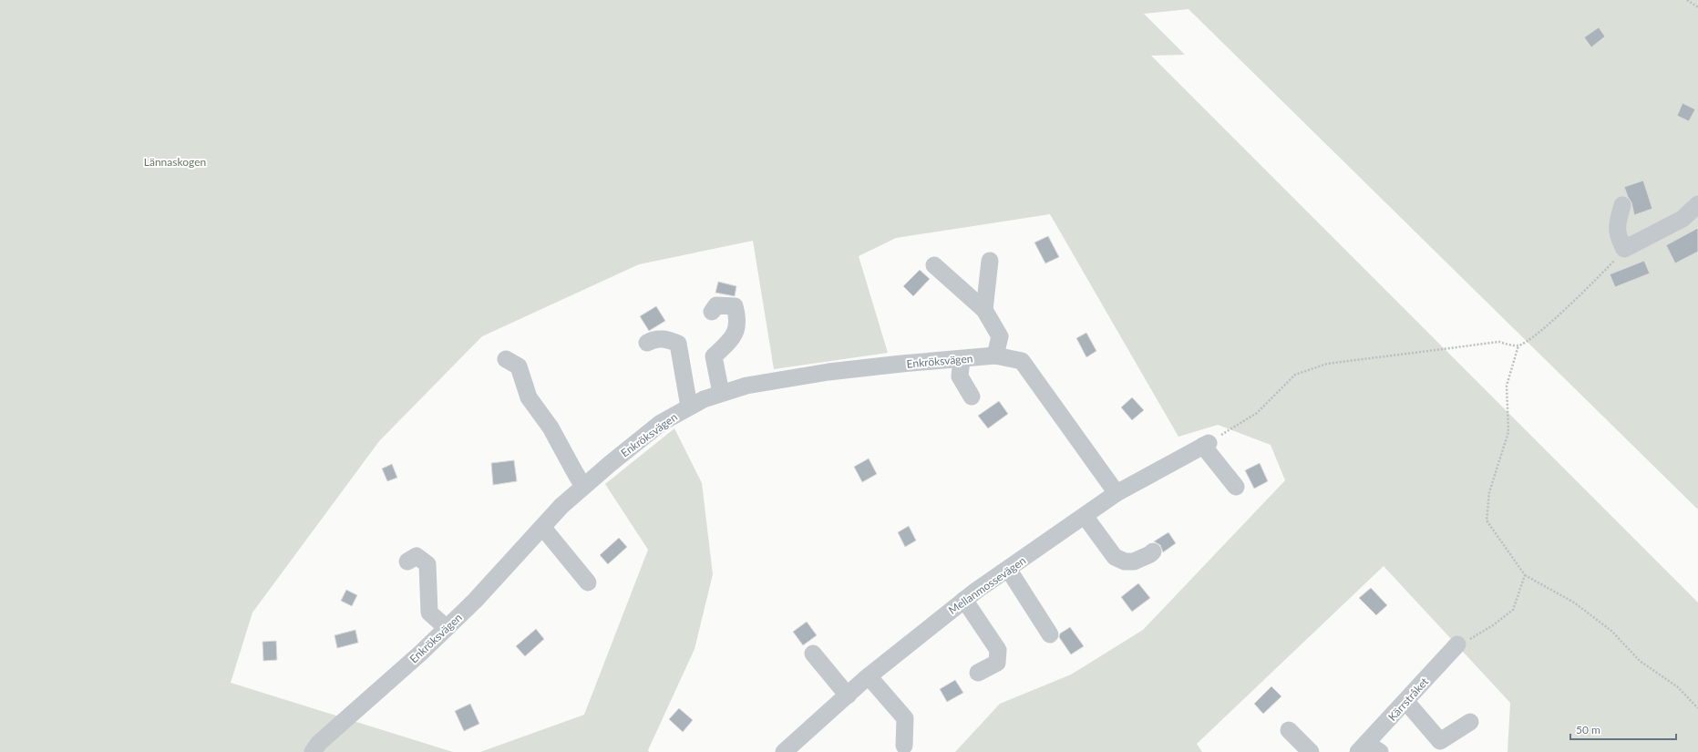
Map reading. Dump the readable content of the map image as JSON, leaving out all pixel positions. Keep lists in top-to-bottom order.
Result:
{
  "streets": {
    "street": ["Enkröksvägen", "Mellanmossevägen", "Kärrstråket"]
  },
  "crossings": [
    ["Enkröksvägen", "Mellanmossevägen"]
  ],
  "parks": ["Lännaskogen"],
  "scale_bar": "50 m"
}
